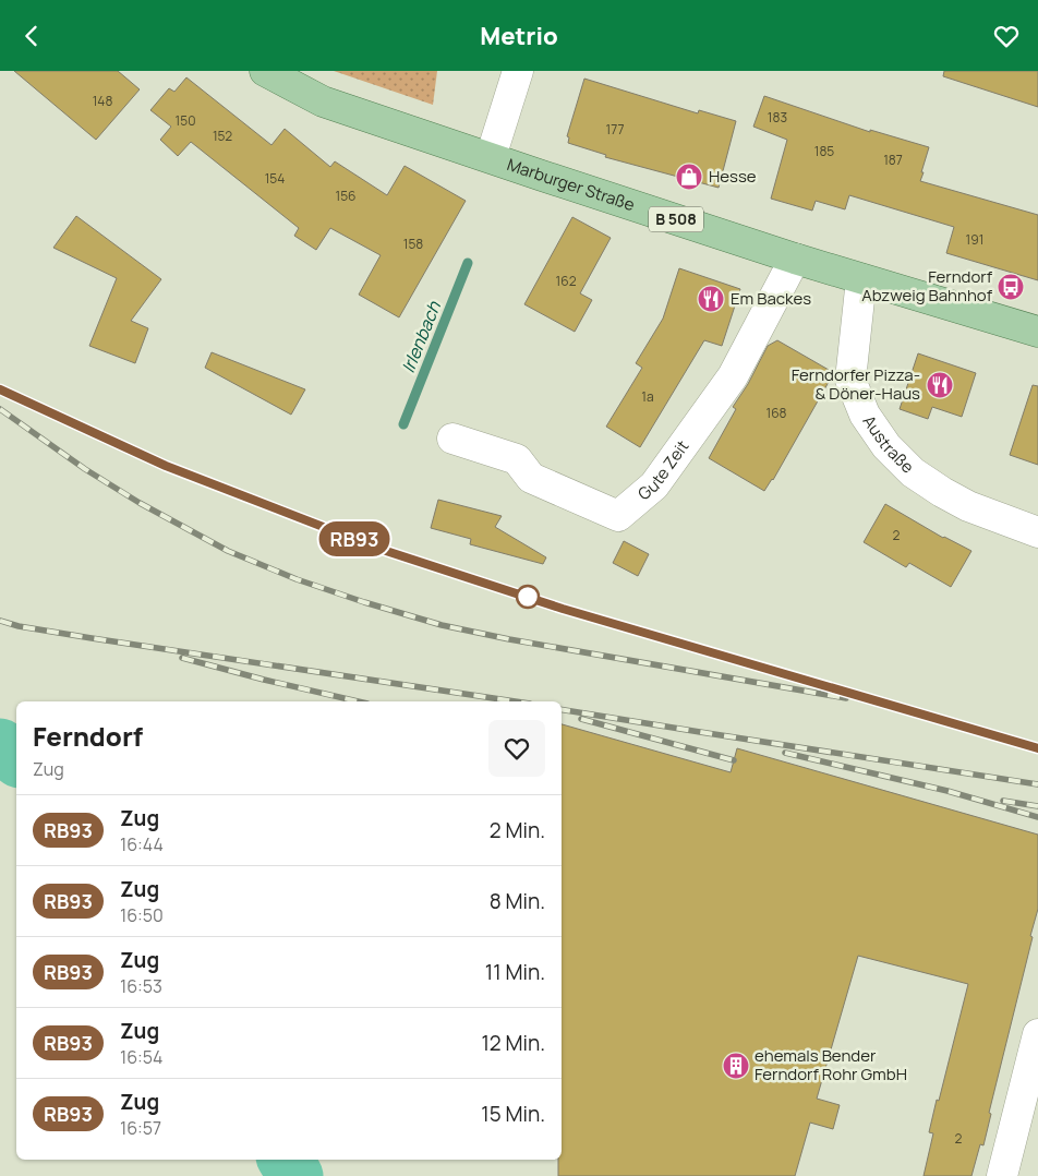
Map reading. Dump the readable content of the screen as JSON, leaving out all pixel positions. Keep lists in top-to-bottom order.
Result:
{
  "streets": {
    "main road": ["Marburger Straße", "B 508"],
    "street": ["Austraße", "Gute Zeit"]
  },
  "crossings": [
    ["Marburger Straße", "Austraße"],
    ["Marburger Straße", "Gute Zeit"]
  ],
  "water": ["Irlenbach"],
  "places": {
    "shop": ["Hesse"],
    "bus stop": ["Ferndorf Abzweig Bahnhof"],
    "restaurant": ["Em Backes", "Ferndorfer Pizza- & Döner-Haus"],
    "building": ["ehemals Bender Ferndorf Rohr GmbH"]
  },
  "house_numbers": [
    "148",
    "183",
    "150",
    "177",
    "152",
    "185",
    "187",
    "154",
    "156",
    "191",
    "158",
    "162",
    "1a",
    "168",
    "2",
    "2"
  ],
  "page": {
    "header": "Metrio",
    "on_map": "RB93",
    "heading": ["Ferndorf", "Zug"],
    "list": [
      {
        "mark": "RB93",
        "name": "Zug",
        "note": "16:44",
        "value": "2 Min."
      },
      {
        "mark": "RB93",
        "name": "Zug",
        "note": "16:50",
        "value": "8 Min."
      },
      {
        "mark": "RB93",
        "name": "Zug",
        "note": "16:53",
        "value": "11 Min."
      },
      {
        "mark": "RB93",
        "name": "Zug",
        "note": "16:54",
        "value": "12 Min."
      },
      {
        "mark": "RB93",
        "name": "Zug",
        "note": "16:57",
        "value": "15 Min."
      }
    ]
  }
}
